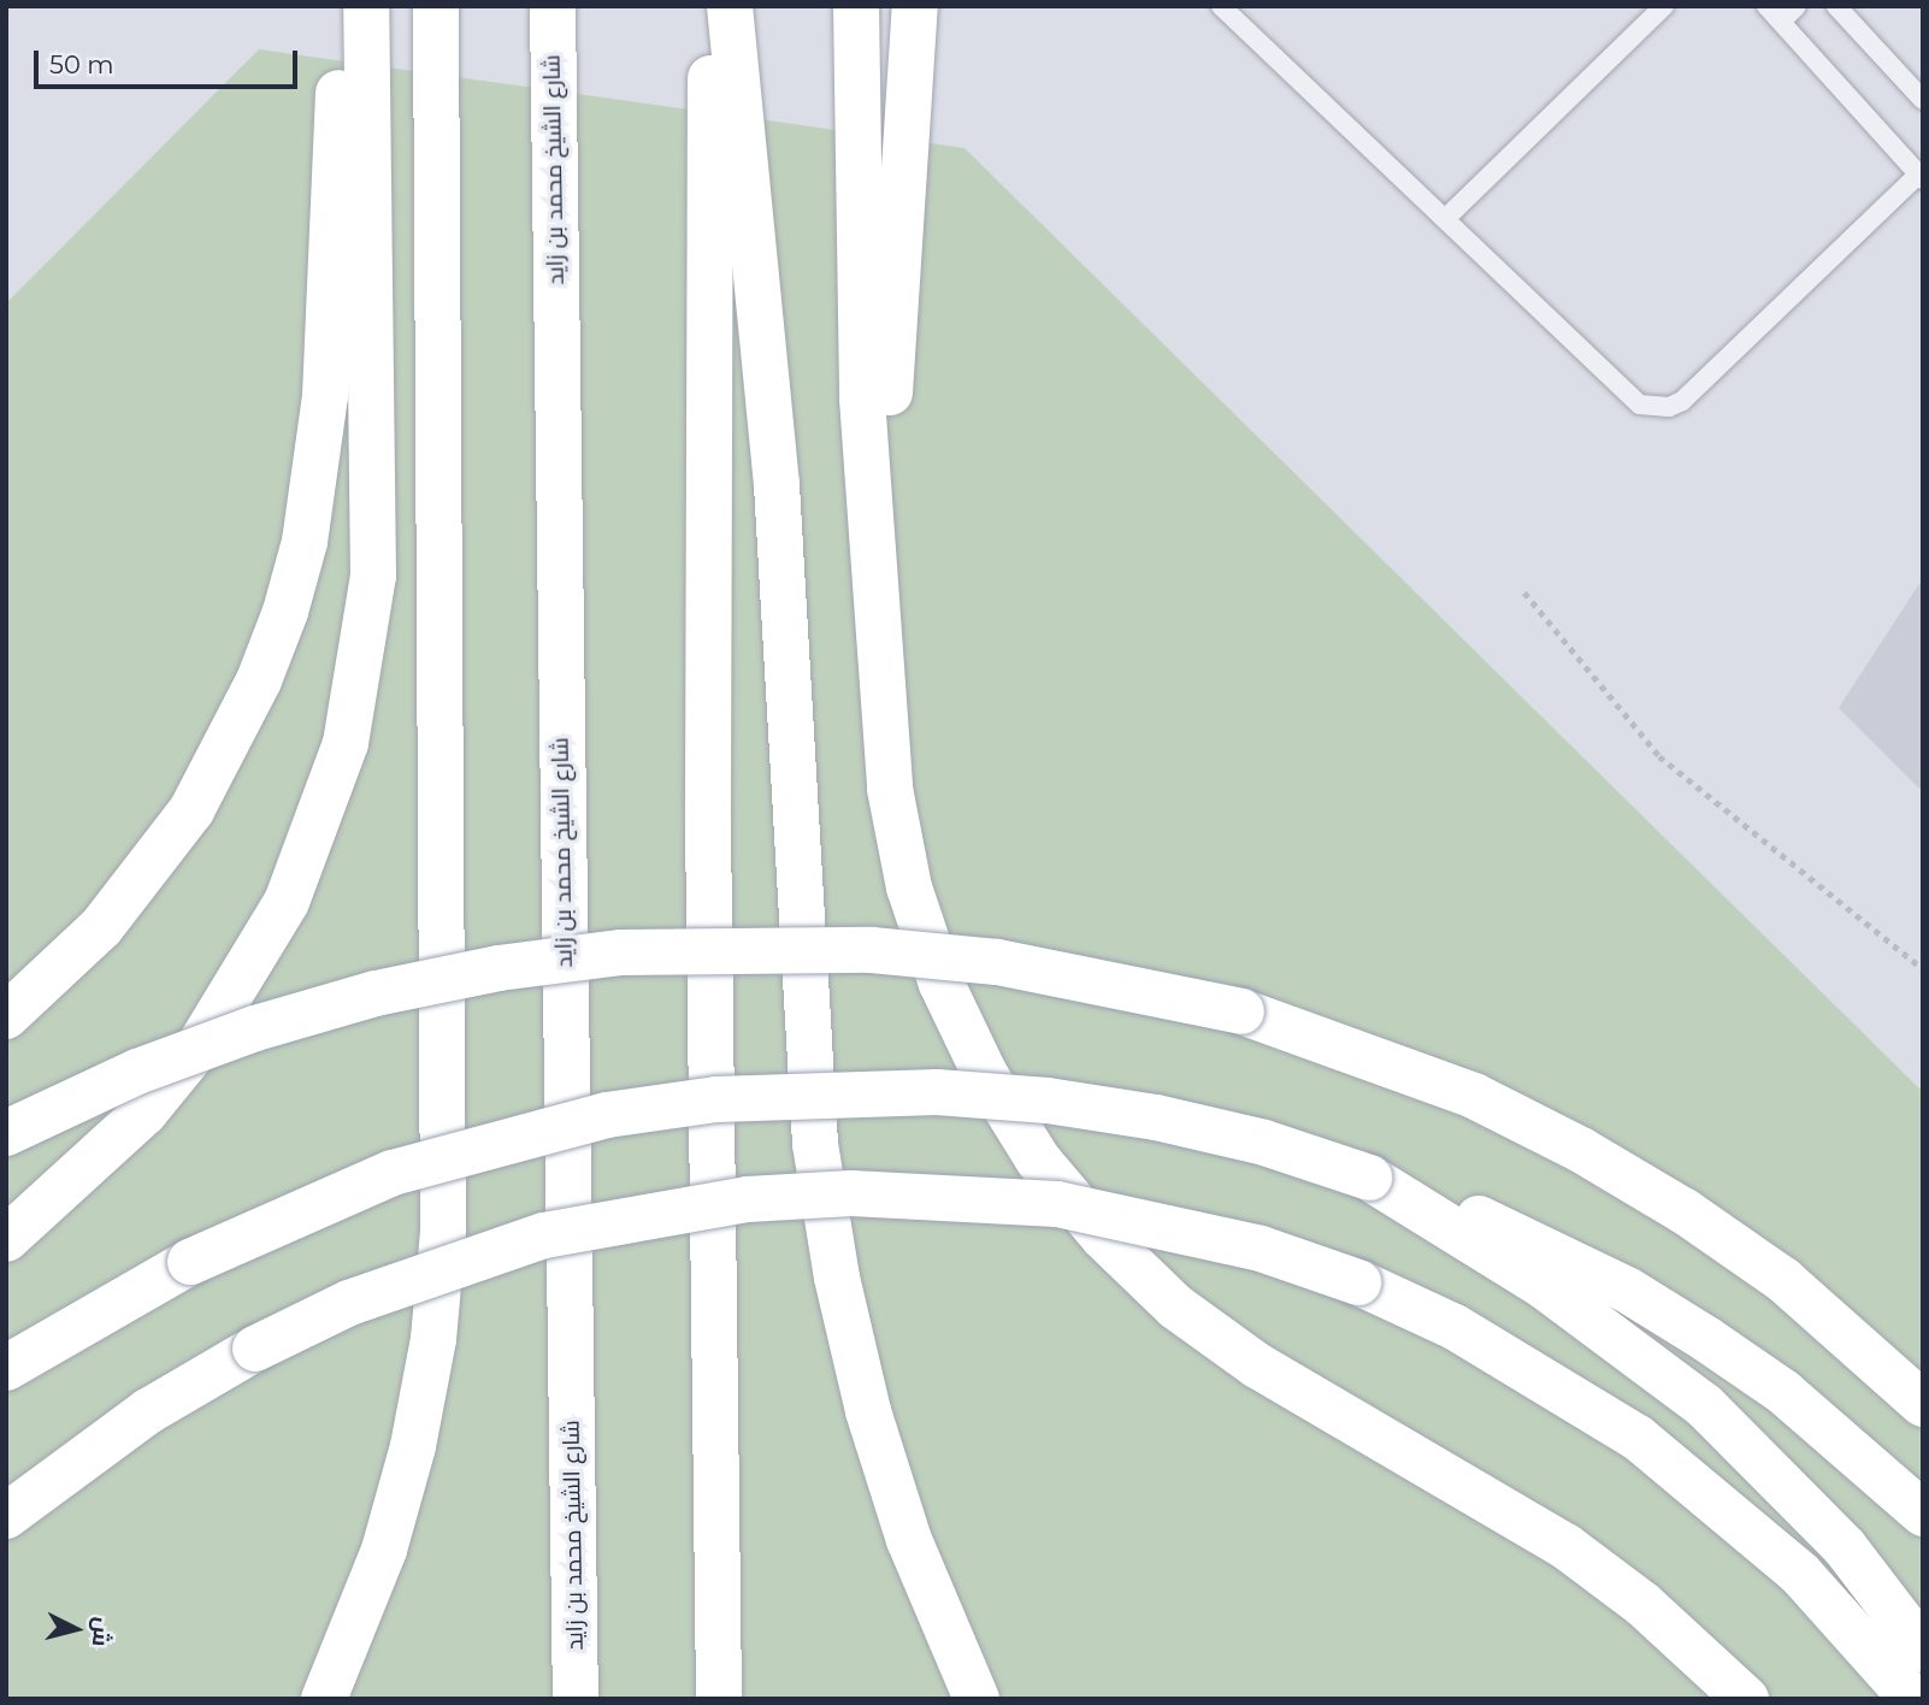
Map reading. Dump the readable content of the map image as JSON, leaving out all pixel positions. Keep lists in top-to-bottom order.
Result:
{
  "streets": {
    "main road": ["شارع الشيخ محمد بن زايد"]
  },
  "scale_bar": "50 m",
  "north": "right"
}
